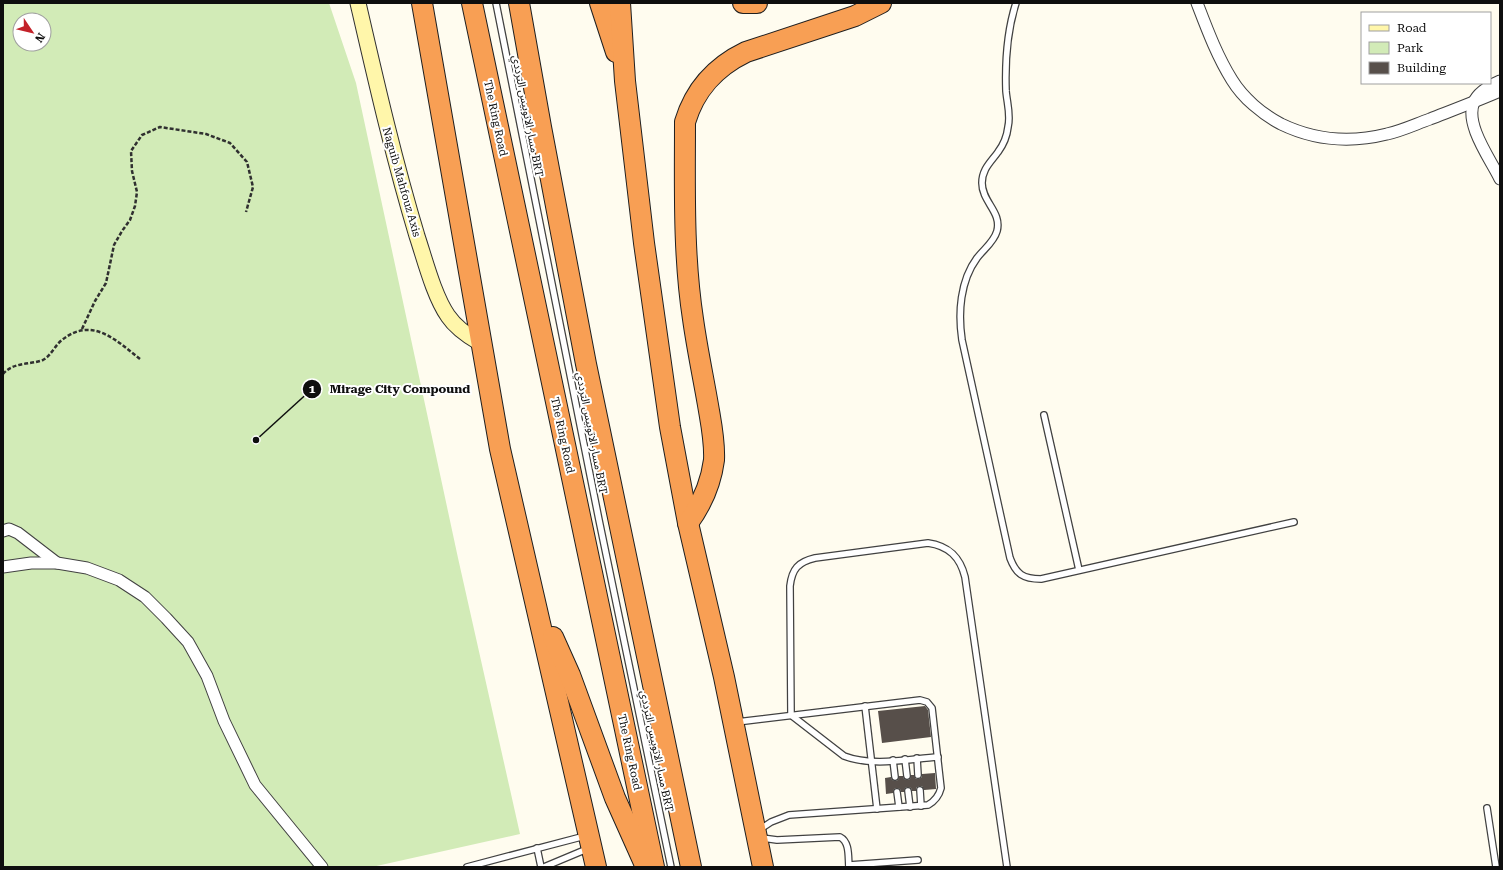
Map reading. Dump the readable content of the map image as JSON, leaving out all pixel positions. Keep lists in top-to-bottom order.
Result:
{
  "streets": {
    "highway": ["The Ring Road"],
    "main road": ["Naguib Mahfouz Axis"],
    "lane": ["مسار الاتوبيس الترددي BRT"]
  },
  "places": ["Mirage City Compound"],
  "legend": ["Road", "Park", "Building"],
  "north": "bottom right"
}
